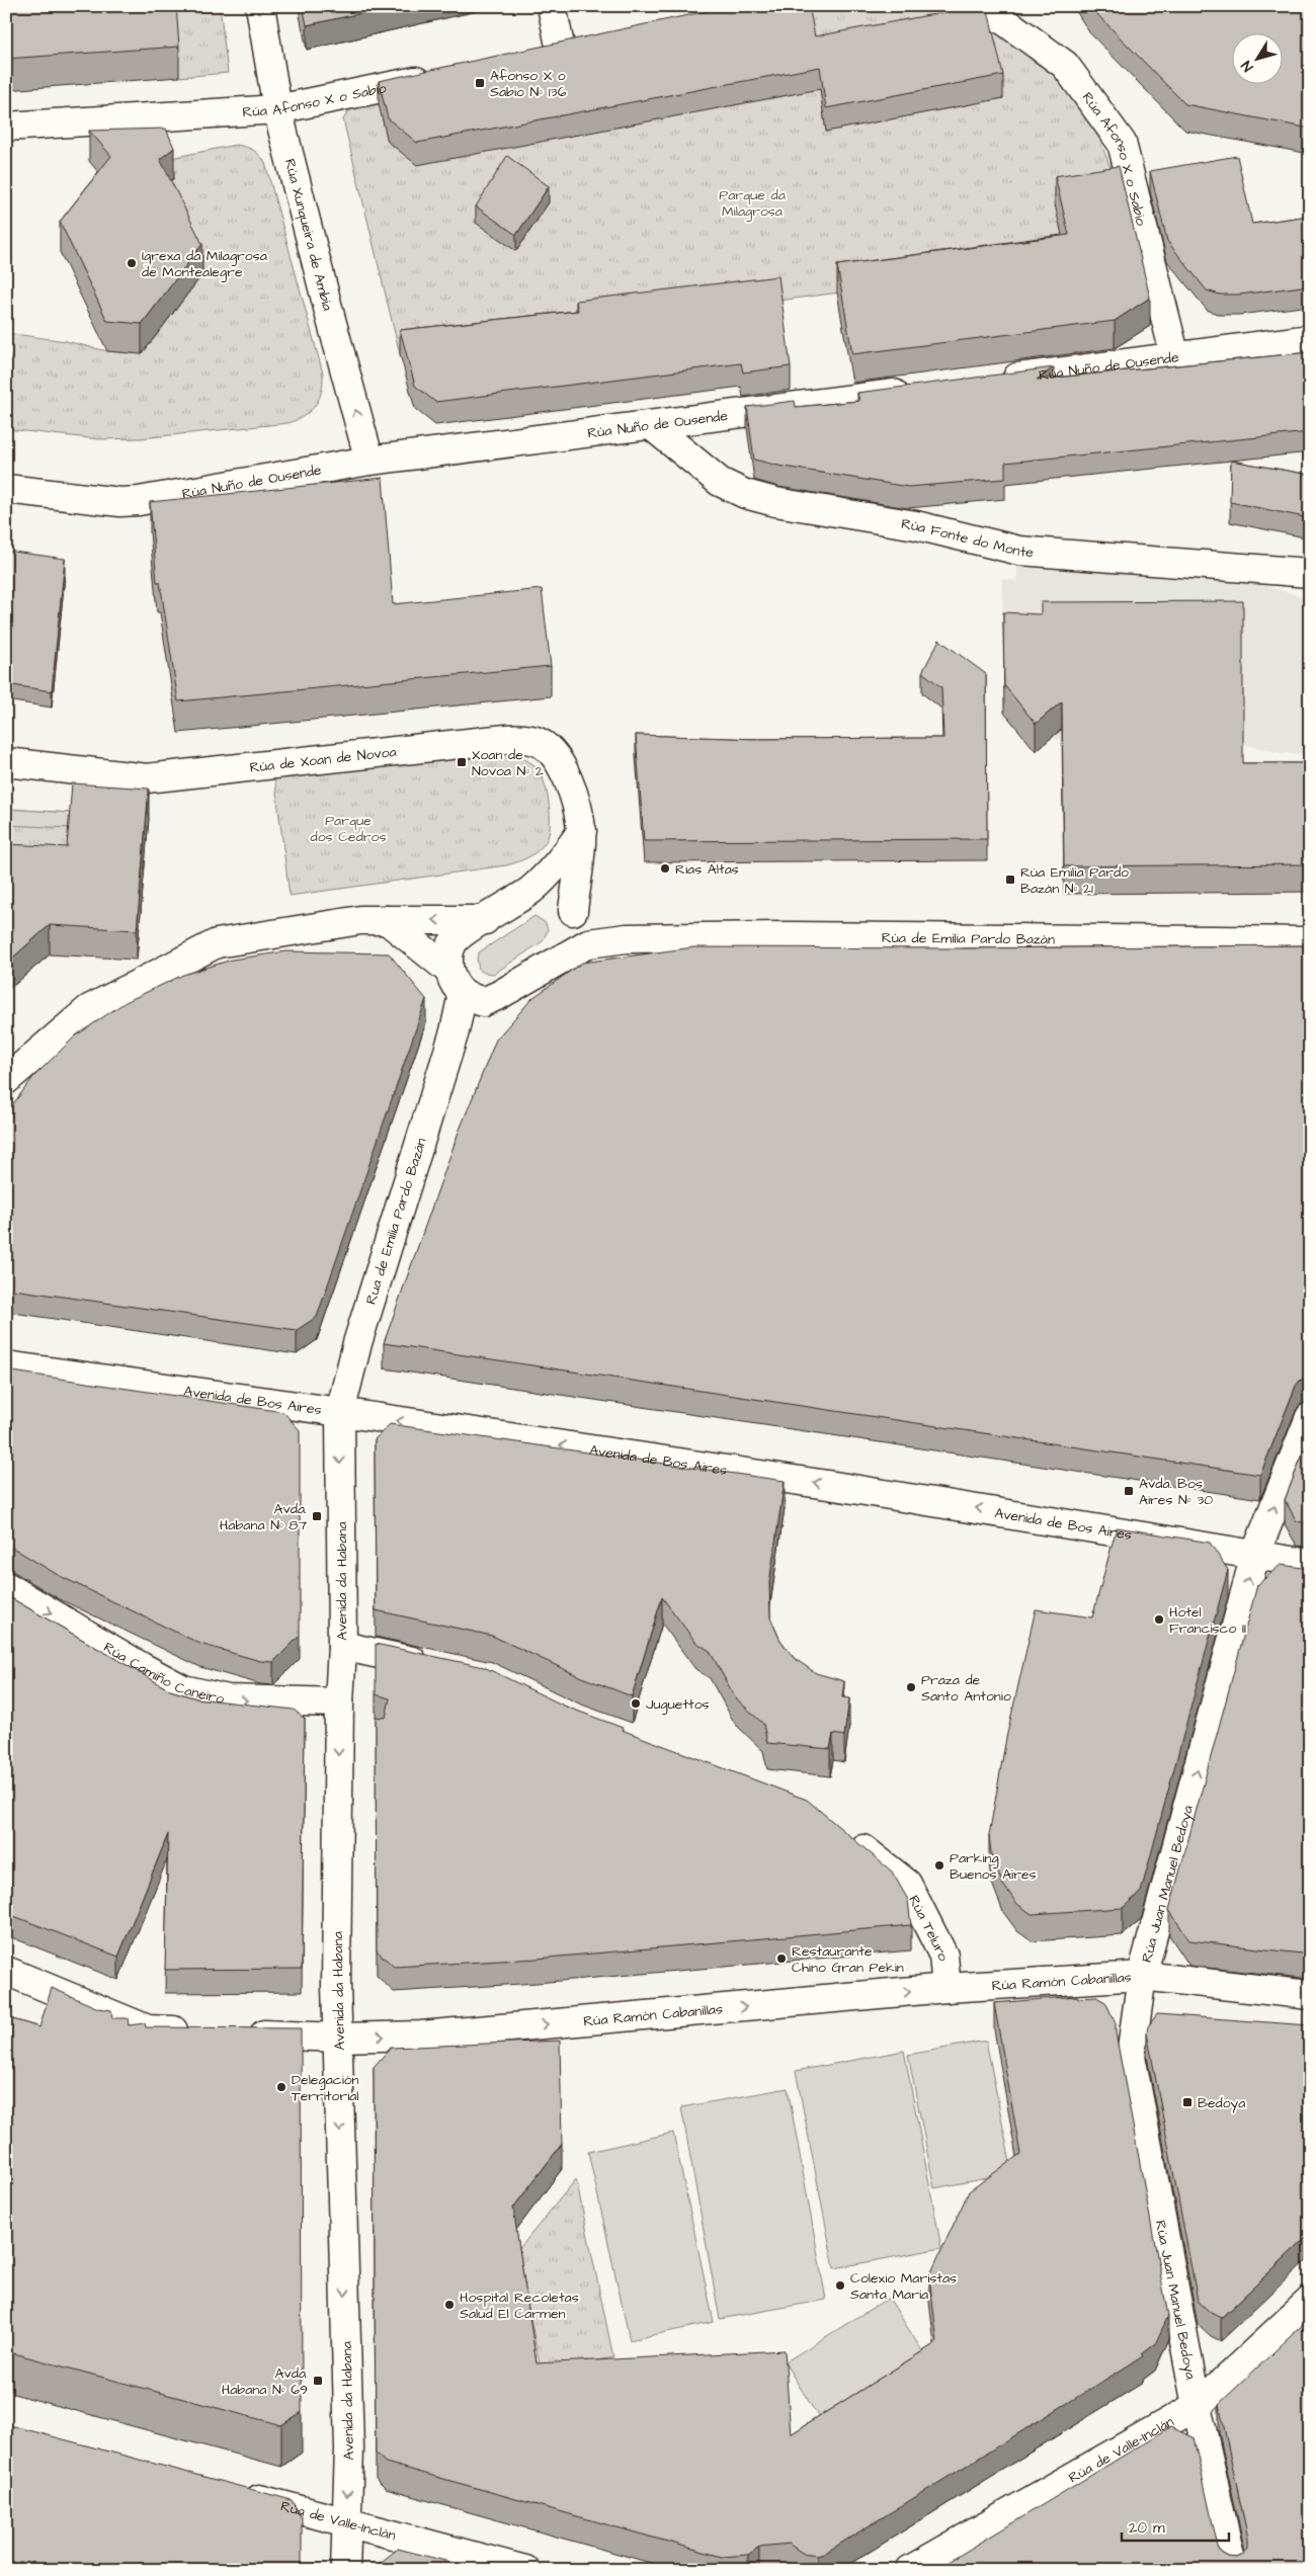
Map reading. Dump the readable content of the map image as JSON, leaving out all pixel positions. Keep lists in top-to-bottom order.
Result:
{
  "streets": {
    "street": [
      "Rúa Afonso X o Sabio",
      "Rúa Xunqueira de Ambía",
      "Rúa Nuño de Ousende",
      "Rúa Fonte do Monte",
      "Rúa de Xoan de Novoa",
      "Rúa de Emilia Pardo Bazán",
      "Rua de Emilia Pardo Bazán",
      "Avenida de Bos Aires",
      "Avenida da Habana",
      "Rúa Camiño Caneiro",
      "Rúa Juan Manuel Bedoya",
      "Rúa Teluro",
      "Rúa Ramón Cabanillas",
      "Rúa de Valle-Inclán"
    ]
  },
  "crossings": [
    ["Rúa Afonso X o Sabio", "Rúa Xunqueira de Ambía"],
    ["Rúa Afonso X o Sabio", "Rúa Nuño de Ousende"],
    ["Rúa Xunqueira de Ambía", "Rúa Nuño de Ousende"],
    ["Rúa Nuño de Ousende", "Rúa Fonte do Monte"],
    ["Rúa de Xoan de Novoa", "Rúa de Emilia Pardo Bazán"],
    ["Rúa de Emilia Pardo Bazán", "Rua de Emilia Pardo Bazán"],
    ["Rua de Emilia Pardo Bazán", "Avenida de Bos Aires"],
    ["Rua de Emilia Pardo Bazán", "Avenida da Habana"],
    ["Avenida de Bos Aires", "Avenida da Habana"],
    ["Avenida de Bos Aires", "Rúa Juan Manuel Bedoya"],
    ["Avenida da Habana", "Rúa Camiño Caneiro"],
    ["Avenida da Habana", "Rúa Ramón Cabanillas"],
    ["Avenida da Habana", "Rúa de Valle-Inclán"],
    ["Rúa Juan Manuel Bedoya", "Rúa Ramón Cabanillas"],
    ["Rúa Juan Manuel Bedoya", "Rúa de Valle-Inclán"],
    ["Rúa Teluro", "Rúa Ramón Cabanillas"]
  ],
  "one_way": [
    "Rúa Xunqueira de Ambía",
    "Avenida de Bos Aires",
    "Avenida da Habana",
    "Rúa Camiño Caneiro",
    "Rúa Juan Manuel Bedoya",
    "Rúa Ramón Cabanillas"
  ],
  "parks": ["Parque da Milagrosa", "Parque dos Cedros"],
  "places": {
    "transit": [
      "Afonso X o Sabio Nº 136",
      "Xoan de Novoa Nº 2",
      "Rúa Emilia Pardo Bazán Nº 21",
      "Avda. Bos Aires Nº 30",
      "Avda. Habana Nº 87",
      "Bedoya",
      "Avda. Habana Nº 69"
    ],
    "other": [
      "Igrexa da Milagrosa de Montealegre",
      "Rias Altas",
      "Hotel Francisco II",
      "Praza de Santo Antonio",
      "Juguettos",
      "Parking Buenos Aires",
      "Restaurante Chino Gran Pekin",
      "Delegación Territorial",
      "Colexio Maristas Santa María",
      "Hospital Recoletas Salud El Carmen"
    ]
  },
  "scale_bar": "20 m",
  "north": "bottom left"
}
